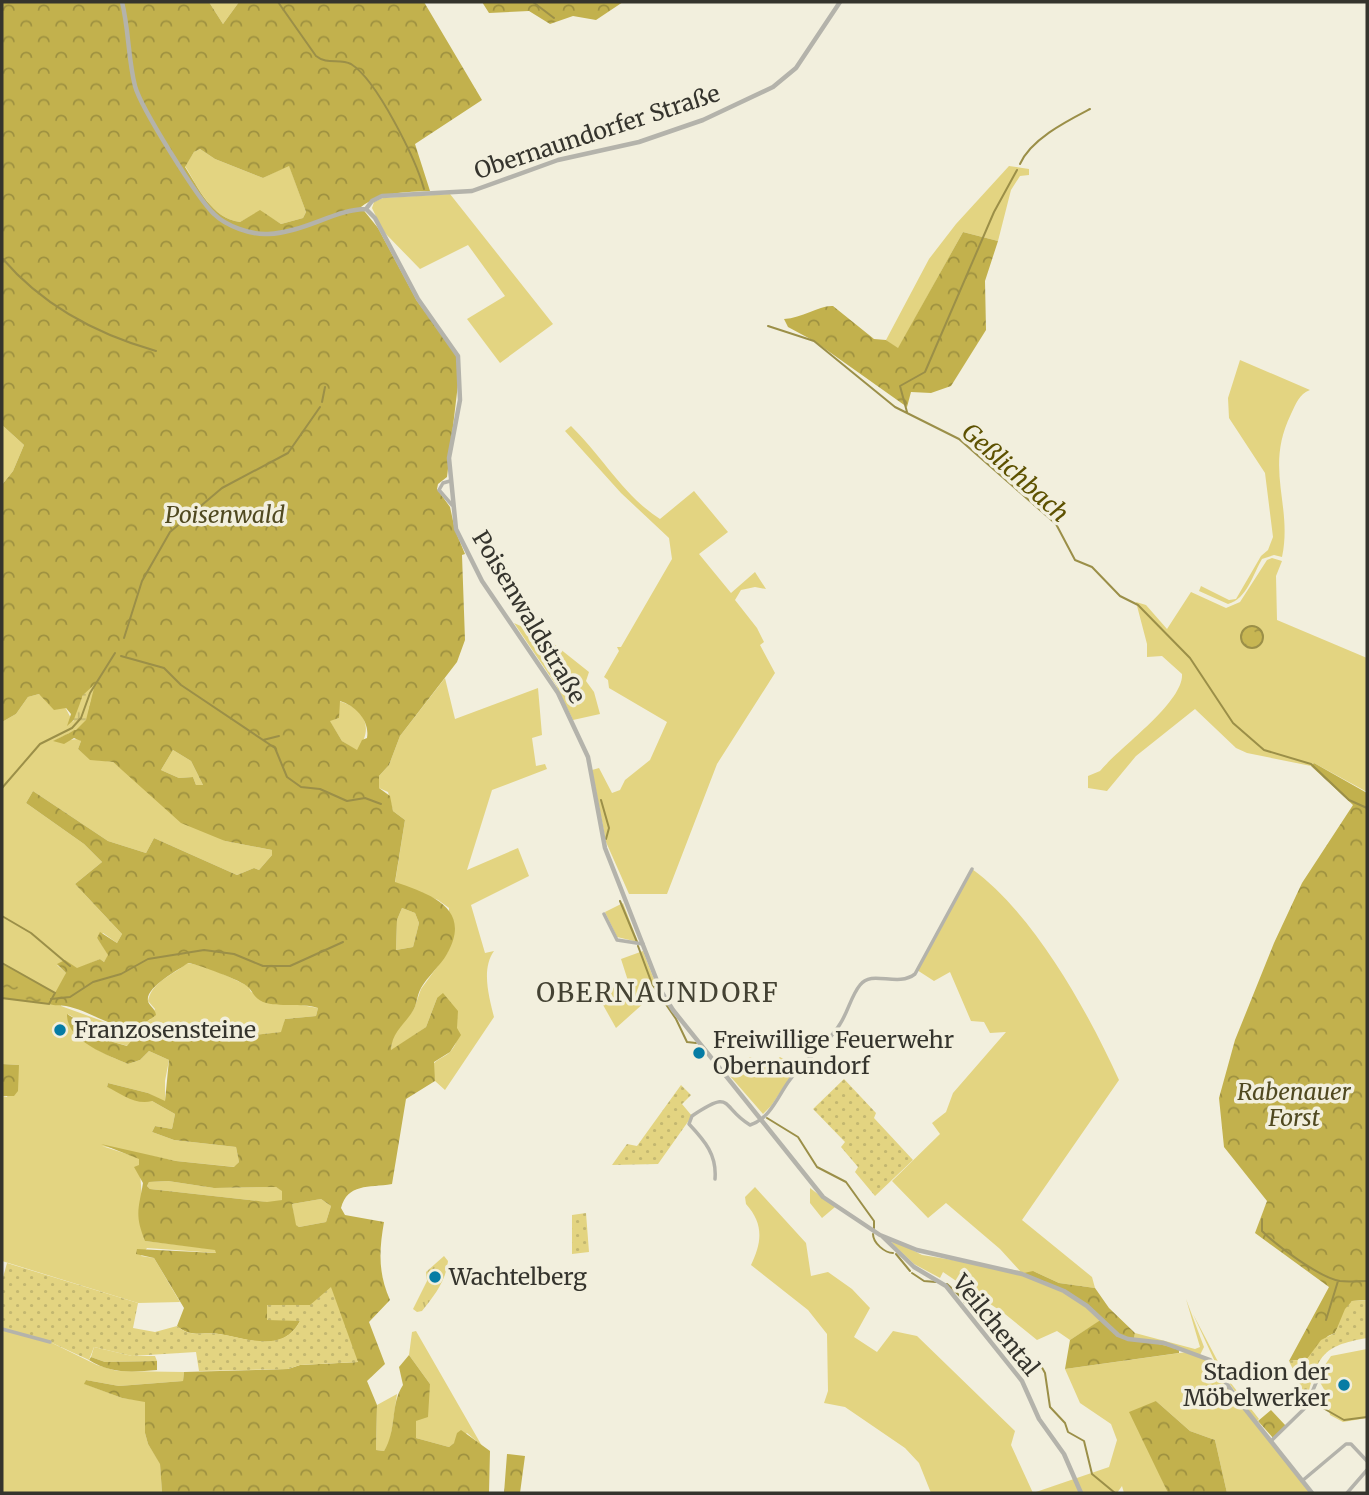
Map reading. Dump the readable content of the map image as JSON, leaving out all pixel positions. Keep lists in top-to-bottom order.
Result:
{
  "streets": {
    "street": ["Obernaundorfer Straße", "Poisenwaldstraße", "Veilchental"]
  },
  "crossings": [
    ["Obernaundorfer Straße", "Poisenwaldstraße"],
    ["Poisenwaldstraße", "Veilchental"]
  ],
  "districts": ["OBERNAUNDORF"],
  "water": ["Geßlichbach"],
  "parks": ["Poisenwald", "Rabenauer Forst"],
  "places": [
    "Franzosensteine",
    "Freiwillige Feuerwehr Obernaundorf",
    "Wachtelberg",
    "Stadion der Möbelwerker"
  ]
}
